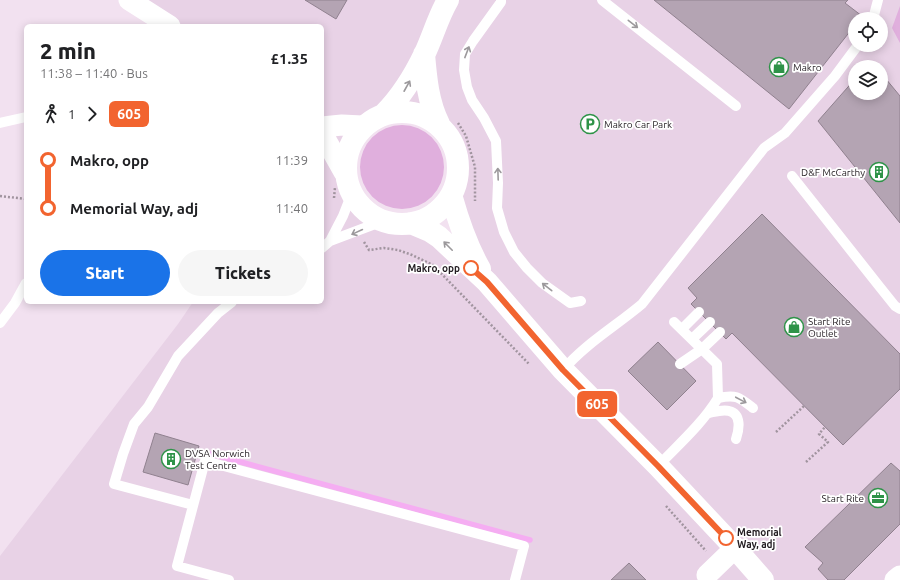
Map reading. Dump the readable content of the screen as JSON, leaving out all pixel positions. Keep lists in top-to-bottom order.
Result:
{
  "places": {
    "shop": ["Makro", "Start Rite Outlet"],
    "parking": ["Makro Car Park"],
    "building": ["D&F McCarthy", "DVSA Norwich Test Centre"],
    "other": ["Makro, opp", "Memorial Way, adj"],
    "office": ["Start Rite"]
  },
  "lines": ["bus line 605"],
  "page": {
    "on_map": "605",
    "heading": ["2 min", "11:38 – 11:40 · Bus", "£1.35"],
    "legs": ["1", "605"],
    "list": [
      {
        "name": "Makro, opp",
        "value": "11:39"
      },
      {
        "name": "Memorial Way, adj",
        "value": "11:40"
      }
    ],
    "buttons": ["Start", "Tickets"]
  }
}
